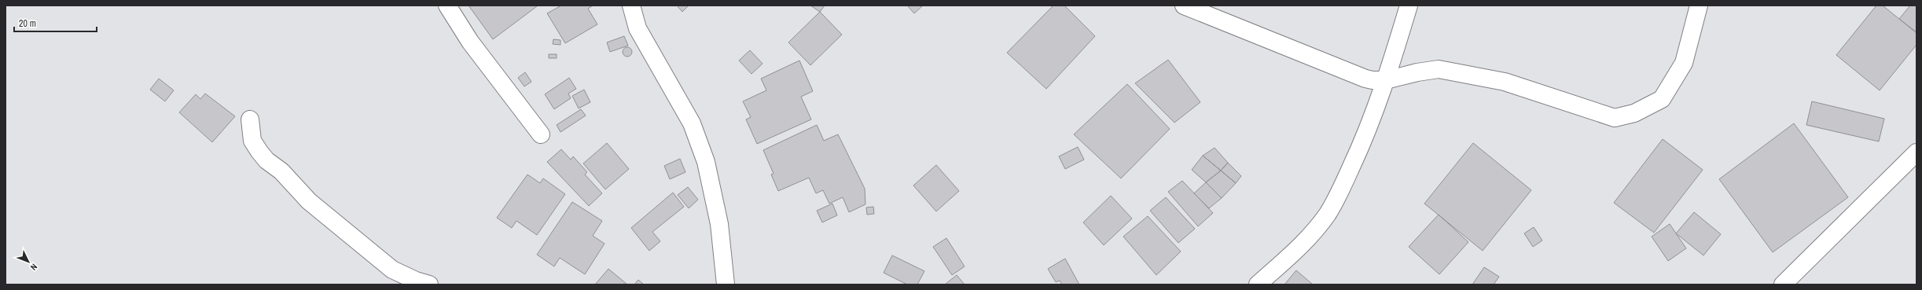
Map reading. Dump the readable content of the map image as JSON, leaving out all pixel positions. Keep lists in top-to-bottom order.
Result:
{
  "scale_bar": "20 m",
  "north": "bottom right"
}
